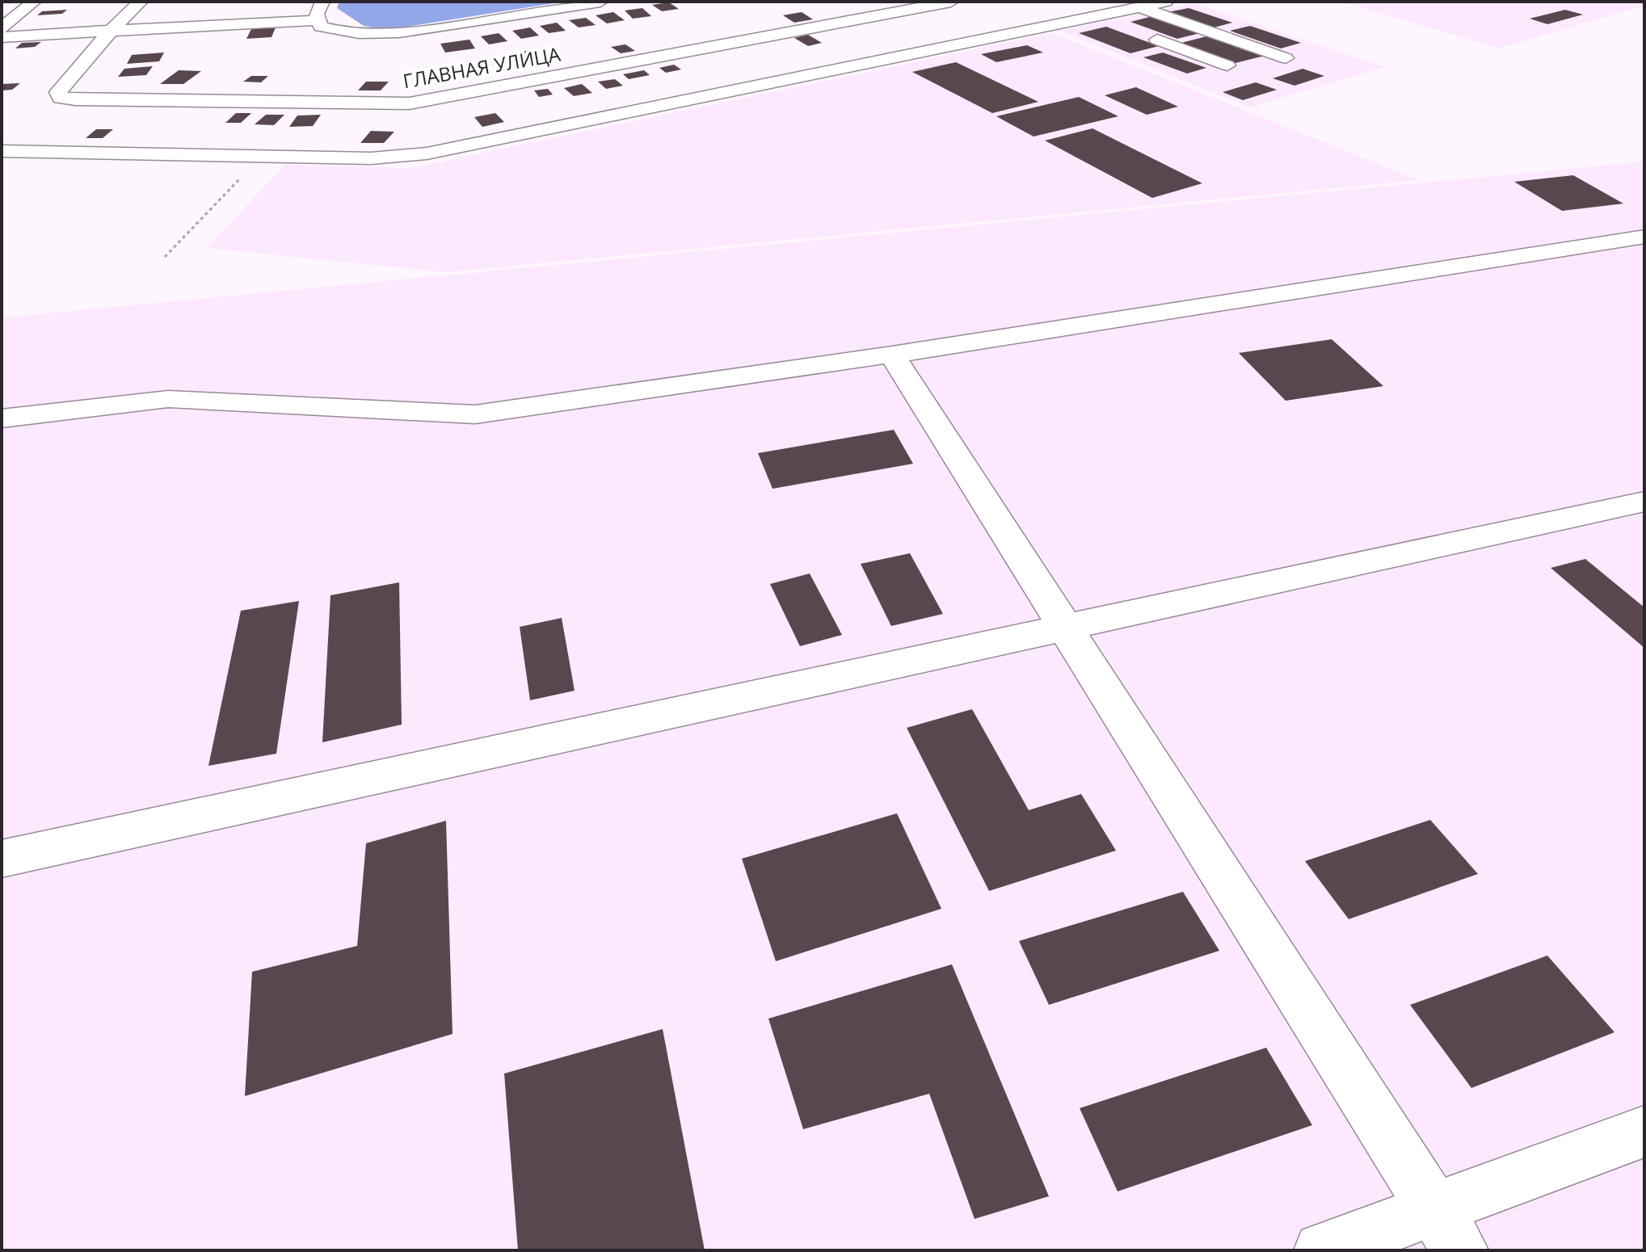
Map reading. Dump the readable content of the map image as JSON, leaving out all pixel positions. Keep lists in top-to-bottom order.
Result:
{
  "streets": {
    "street": ["ГЛАВНАЯ УЛИЦА"]
  }
}
